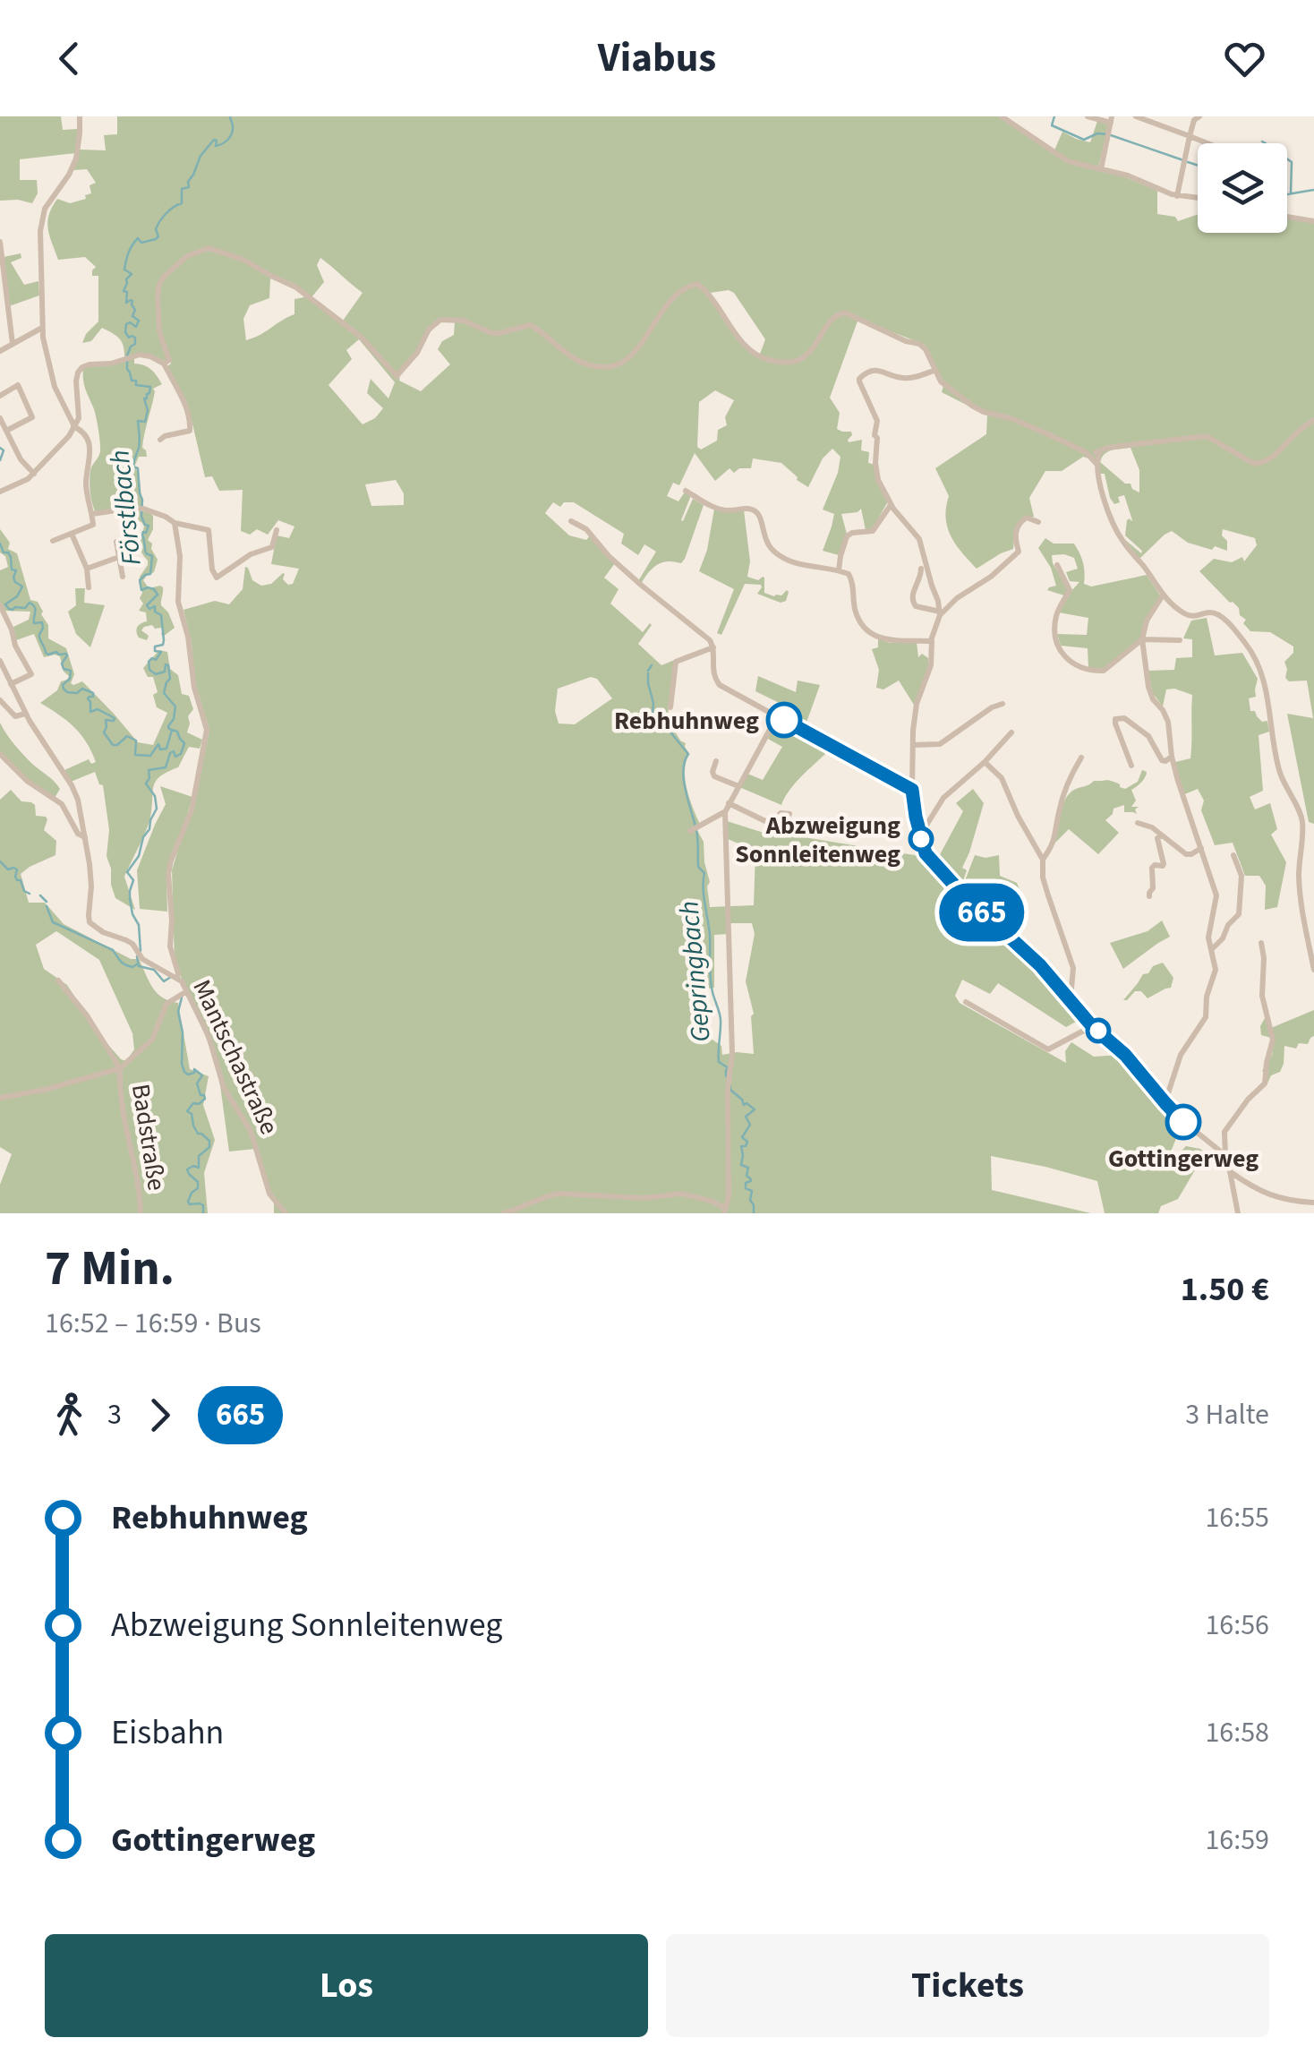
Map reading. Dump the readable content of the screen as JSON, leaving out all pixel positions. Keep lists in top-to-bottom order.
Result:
{
  "streets": {
    "street": ["Mantschastraße", "Badstraße"]
  },
  "water": ["Förstlbach", "Gepringbach"],
  "places": ["Rebhuhnweg", "Abzweigung Sonnleitenweg", "Gottingerweg"],
  "lines": ["bus line 665"],
  "page": {
    "header": "Viabus",
    "on_map": "665",
    "heading": ["7 Min.", "16:52 – 16:59 · Bus", "1.50 €"],
    "legs": ["3", "665", "3 Halte"],
    "list": [
      {
        "name": "Rebhuhnweg",
        "value": "16:55"
      },
      {
        "name": "Abzweigung Sonnleitenweg",
        "value": "16:56"
      },
      {
        "name": "Eisbahn",
        "value": "16:58"
      },
      {
        "name": "Gottingerweg",
        "value": "16:59"
      }
    ],
    "buttons": ["Los", "Tickets"]
  }
}
